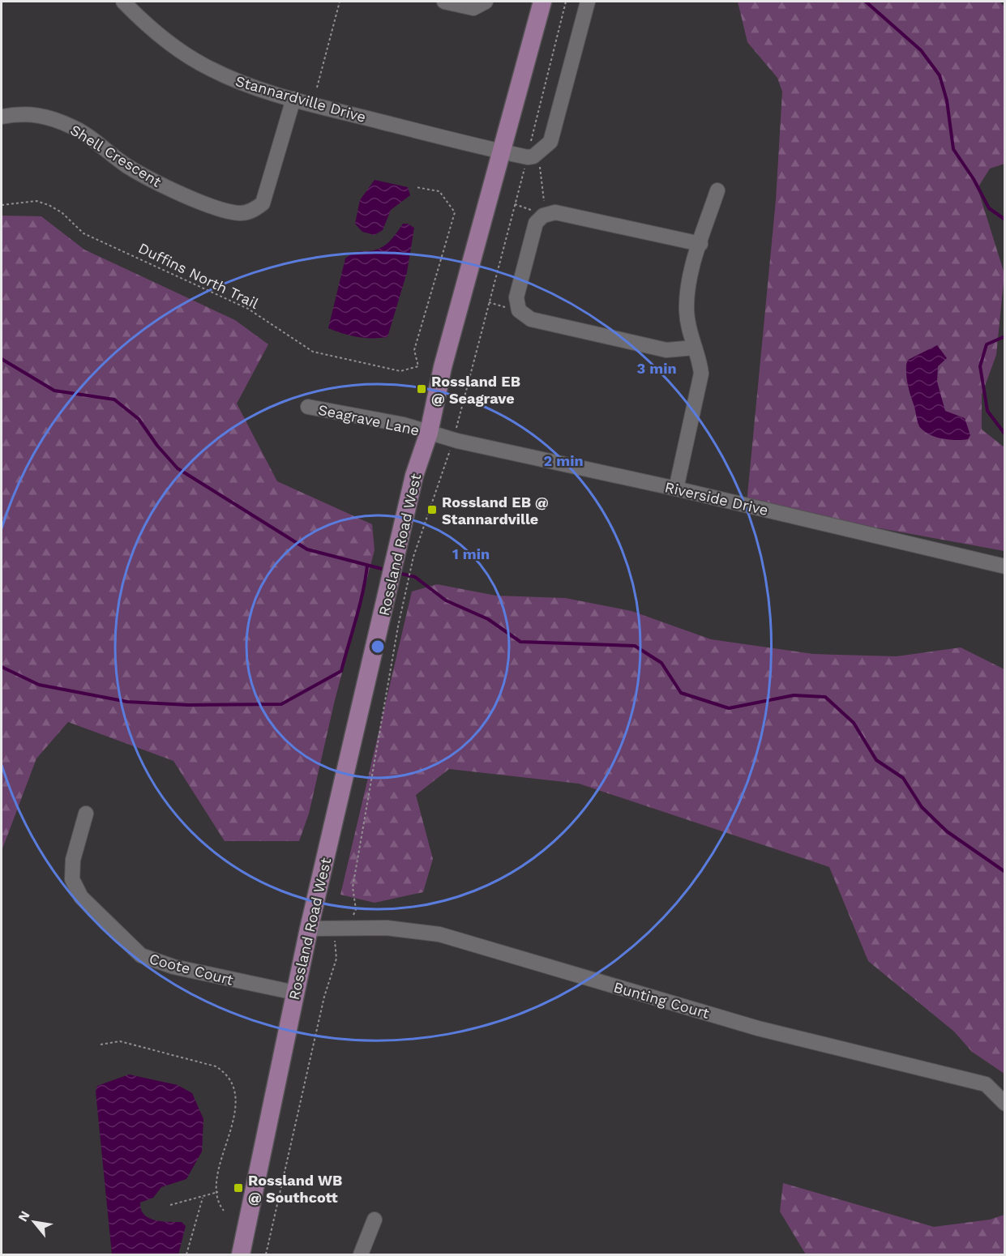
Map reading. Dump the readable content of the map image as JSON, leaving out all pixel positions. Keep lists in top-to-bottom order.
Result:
{
  "streets": {
    "main road": ["Rossland Road West"],
    "street": [
      "Stannardville Drive",
      "Shell Crescent",
      "Seagrave Lane",
      "Riverside Drive",
      "Coote Court",
      "Bunting Court"
    ],
    "path": ["Duffins North Trail"]
  },
  "crossings": [
    ["Stannardville Drive", "Shell Crescent"],
    ["Stannardville Drive", "Rossland Road West"],
    ["Seagrave Lane", "Riverside Drive"],
    ["Seagrave Lane", "Rossland Road West"],
    ["Riverside Drive", "Rossland Road West"],
    ["Rossland Road West", "Coote Court"],
    ["Rossland Road West", "Bunting Court"]
  ],
  "places": {
    "transit": ["Rossland EB @ Seagrave", "Rossland EB @ Stannardville", "Rossland WB @ Southcott"]
  },
  "north": "top left",
  "rings": ["3 min", "2 min", "1 min"]
}
